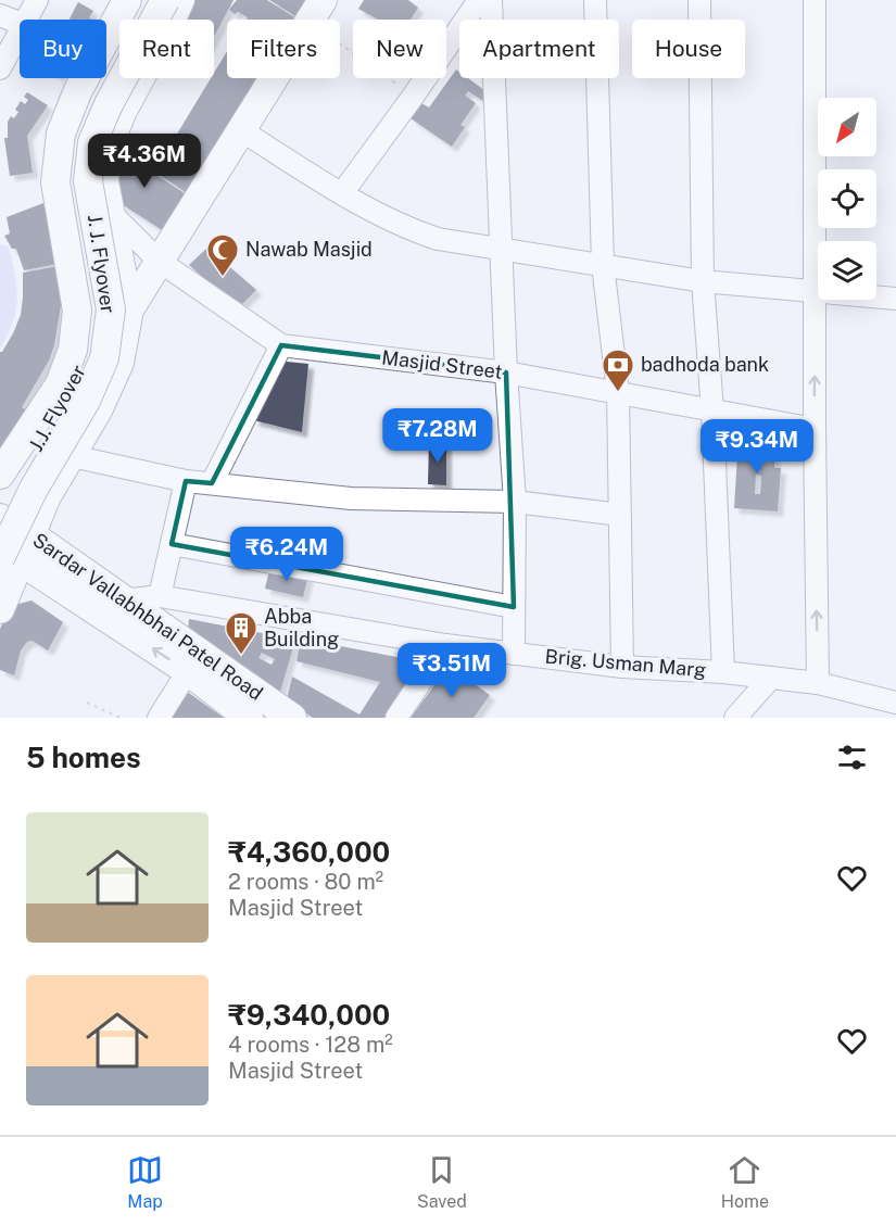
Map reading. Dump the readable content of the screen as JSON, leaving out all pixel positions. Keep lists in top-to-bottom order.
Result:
{
  "streets": {
    "main road": ["J. J. Flyover", "J.J. Flyover", "Sardar Vallabhbhai Patel Road"],
    "street": ["Masjid Street", "Brig. Usman Marg"]
  },
  "crossings": [
    ["J. J. Flyover", "Sardar Vallabhbhai Patel Road"],
    ["J.J. Flyover", "Sardar Vallabhbhai Patel Road"],
    ["Sardar Vallabhbhai Patel Road", "Brig. Usman Marg"]
  ],
  "places": {
    "mosque": ["Nawab Masjid"],
    "bank": ["badhoda bank"],
    "building": ["Abba Building"]
  },
  "north": "bottom left",
  "page": {
    "chip": [
      "Buy",
      "Rent",
      "Filters",
      "New",
      "Apartment",
      "House"
    ],
    "price": [
      "₹4.36M",
      "₹7.28M",
      "₹9.34M",
      "₹6.24M",
      "₹3.51M"
    ],
    "heading": "5 homes",
    "list": [
      {
        "name": "₹4,360,000",
        "note": "2 rooms · 80 m² · Masjid Street"
      },
      {
        "name": "₹9,340,000",
        "note": "4 rooms · 128 m² · Masjid Street"
      }
    ],
    "tabs": ["Map", "Saved", "Home"]
  }
}
